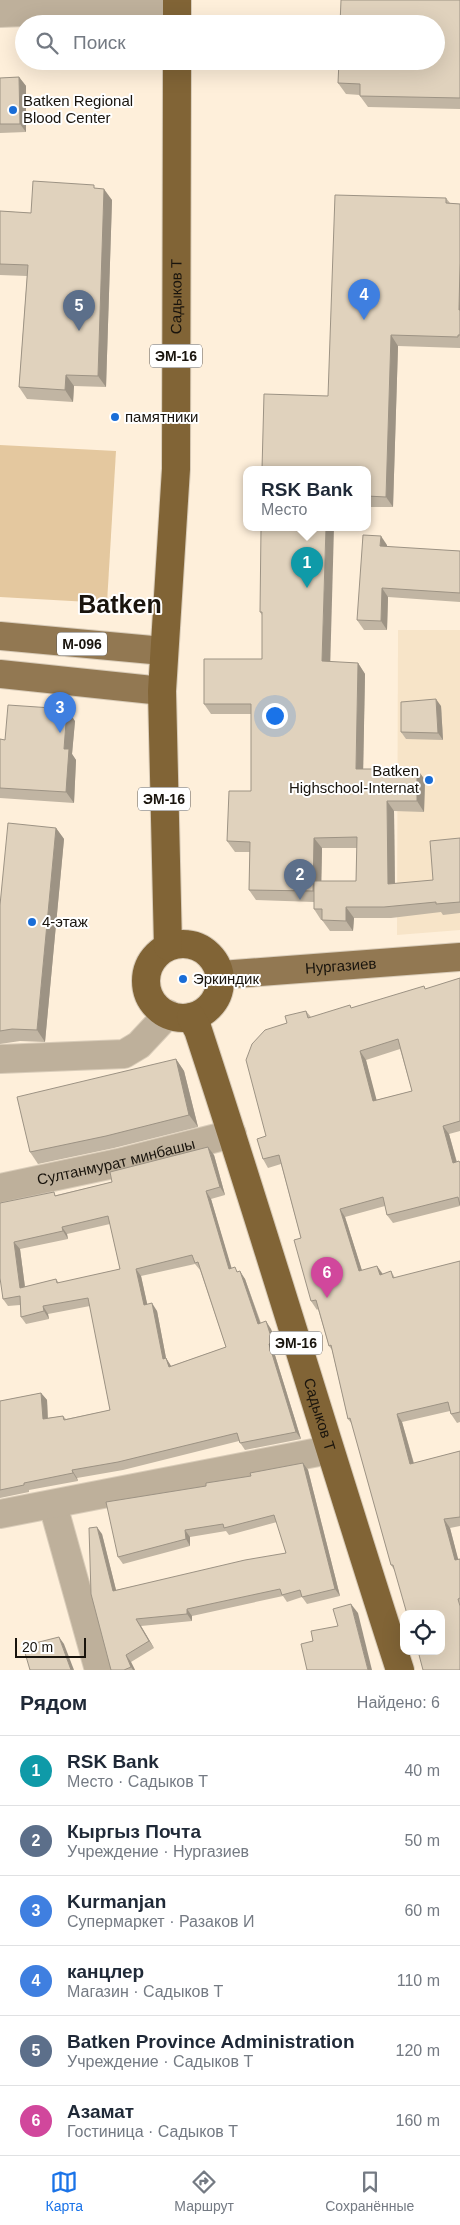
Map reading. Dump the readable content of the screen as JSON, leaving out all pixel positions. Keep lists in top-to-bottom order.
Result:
{
  "streets": {
    "highway": ["Садыков Т", "ЭМ-16"],
    "main road": ["М-096", "Нургазиев"],
    "street": ["Султанмурат минбашы"]
  },
  "crossings": [
    ["Садыков Т", "ЭМ-16"],
    ["Садыков Т", "М-096"],
    ["Садыков Т", "Нургазиев"],
    ["Садыков Т", "Султанмурат минбашы"],
    ["ЭМ-16", "М-096"],
    ["ЭМ-16", "Нургазиев"]
  ],
  "districts": ["Batken"],
  "places": [
    "Batken Regional Blood Center",
    "памятники",
    "Batken Highschool-Internat",
    "4-этаж",
    "Эркиндик"
  ],
  "scale_bar": "20 m",
  "page": {
    "search": "Поиск",
    "pins": [
      "4",
      "5",
      "1",
      "3",
      "2",
      "6"
    ],
    "popup": ["RSK Bank", "Место"],
    "scale": "20 m",
    "heading": ["Рядом", "Найдено: 6"],
    "list": [
      {
        "mark": "1",
        "name": "RSK Bank",
        "note": "Место · Садыков Т",
        "value": "40 m"
      },
      {
        "mark": "2",
        "name": "Кыргыз Почта",
        "note": "Учреждение · Нургазиев",
        "value": "50 m"
      },
      {
        "mark": "3",
        "name": "Kurmanjan",
        "note": "Супермаркет · Разаков И",
        "value": "60 m"
      },
      {
        "mark": "4",
        "name": "канцлер",
        "note": "Магазин · Садыков Т",
        "value": "110 m"
      },
      {
        "mark": "5",
        "name": "Batken Province Administration",
        "note": "Учреждение · Садыков Т",
        "value": "120 m"
      },
      {
        "mark": "6",
        "name": "Азамат",
        "note": "Гостиница · Садыков Т",
        "value": "160 m"
      }
    ],
    "nav": ["Карта", "Маршрут", "Сохранённые"]
  }
}
